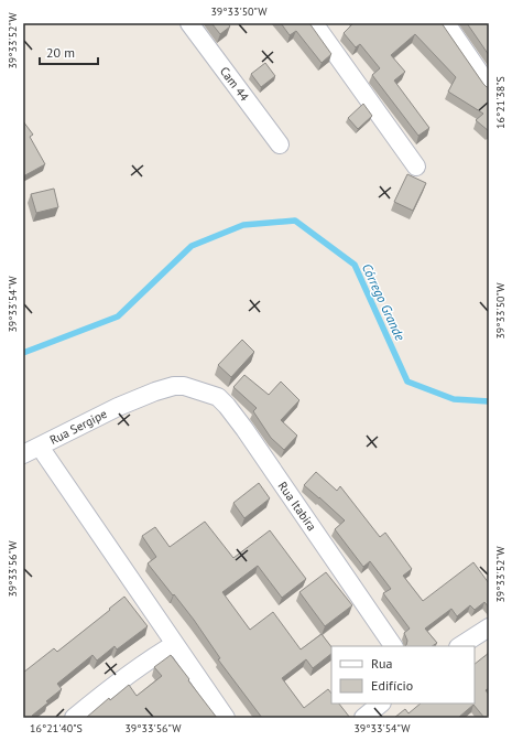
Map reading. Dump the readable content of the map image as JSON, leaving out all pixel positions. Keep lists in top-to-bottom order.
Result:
{
  "streets": {
    "street": ["Cam 44", "Rua Sergipe", "Rua Itabira"]
  },
  "crossings": [
    ["Rua Sergipe", "Rua Itabira"]
  ],
  "water": ["Córrego Grande"],
  "legend": ["Rua", "Edifício"],
  "scale_bar": "20 m",
  "coordinates": [
    "39°33'50\"W",
    "39°33'52\"W",
    "16°21'38\"S",
    "39°33'54\"W",
    "39°33'56\"W",
    "16°21'40\"S"
  ]
}
